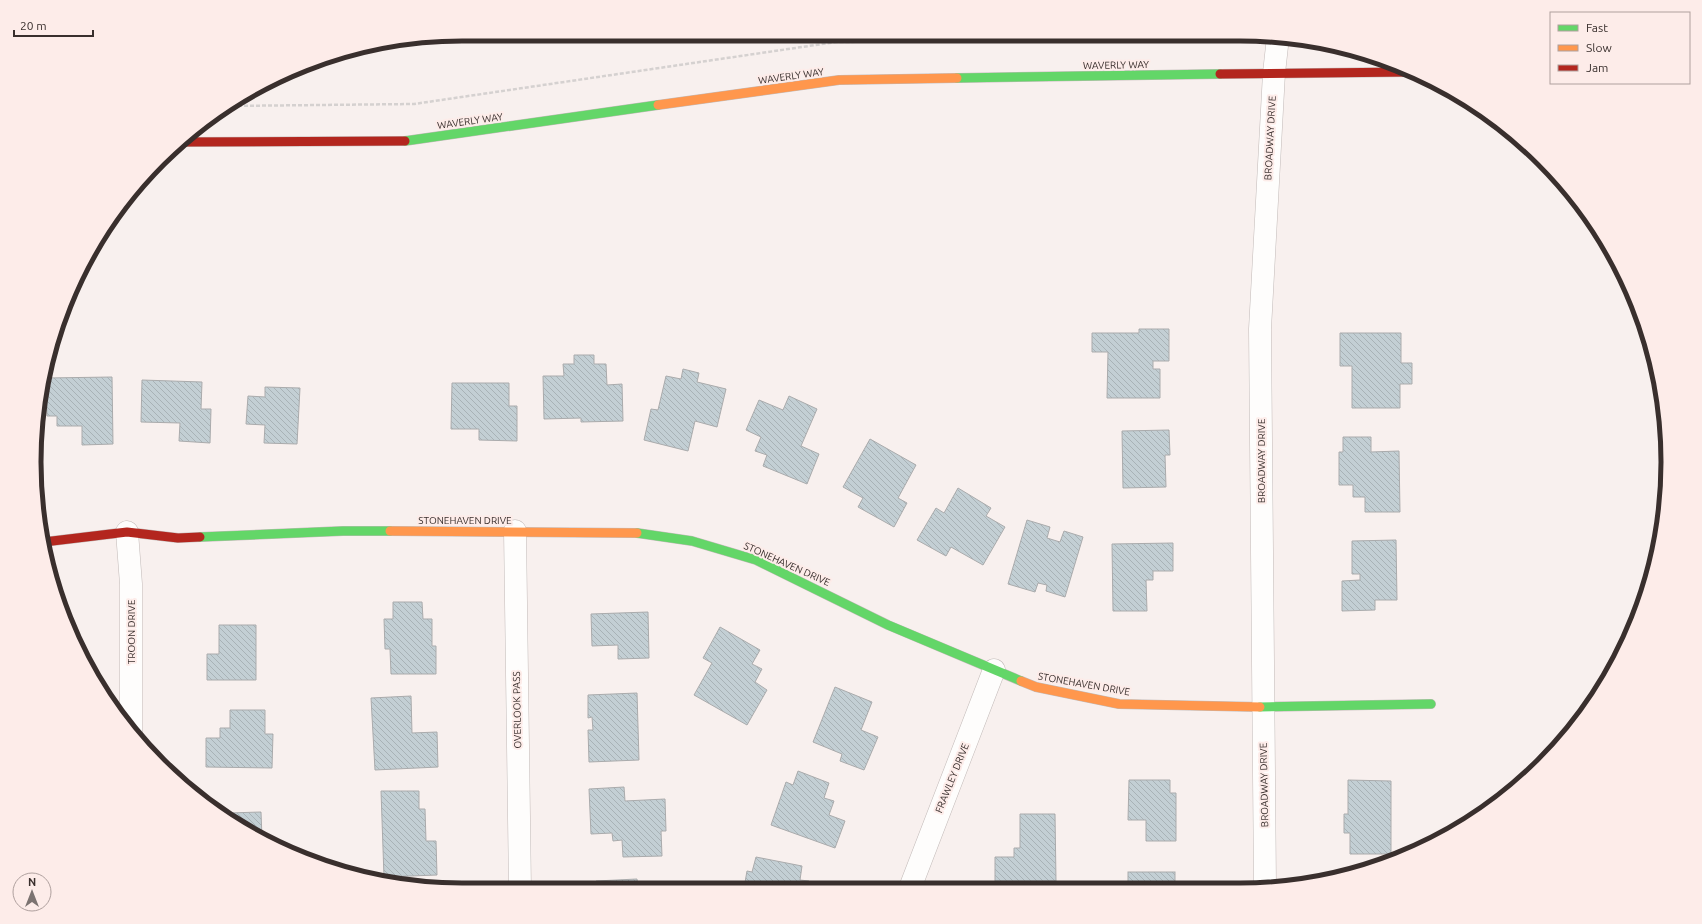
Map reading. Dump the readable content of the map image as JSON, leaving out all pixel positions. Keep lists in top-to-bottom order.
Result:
{
  "streets": {
    "street": [
      "WAVERLY WAY",
      "BROADWAY DRIVE",
      "STONEHAVEN DRIVE",
      "TROON DRIVE",
      "OVERLOOK PASS",
      "FRAWLEY DRIVE"
    ]
  },
  "crossings": [
    ["WAVERLY WAY", "BROADWAY DRIVE"],
    ["BROADWAY DRIVE", "STONEHAVEN DRIVE"],
    ["STONEHAVEN DRIVE", "TROON DRIVE"],
    ["STONEHAVEN DRIVE", "OVERLOOK PASS"],
    ["STONEHAVEN DRIVE", "FRAWLEY DRIVE"]
  ],
  "legend": ["Fast", "Slow", "Jam"],
  "scale_bar": "20 m",
  "north": "top"
}
